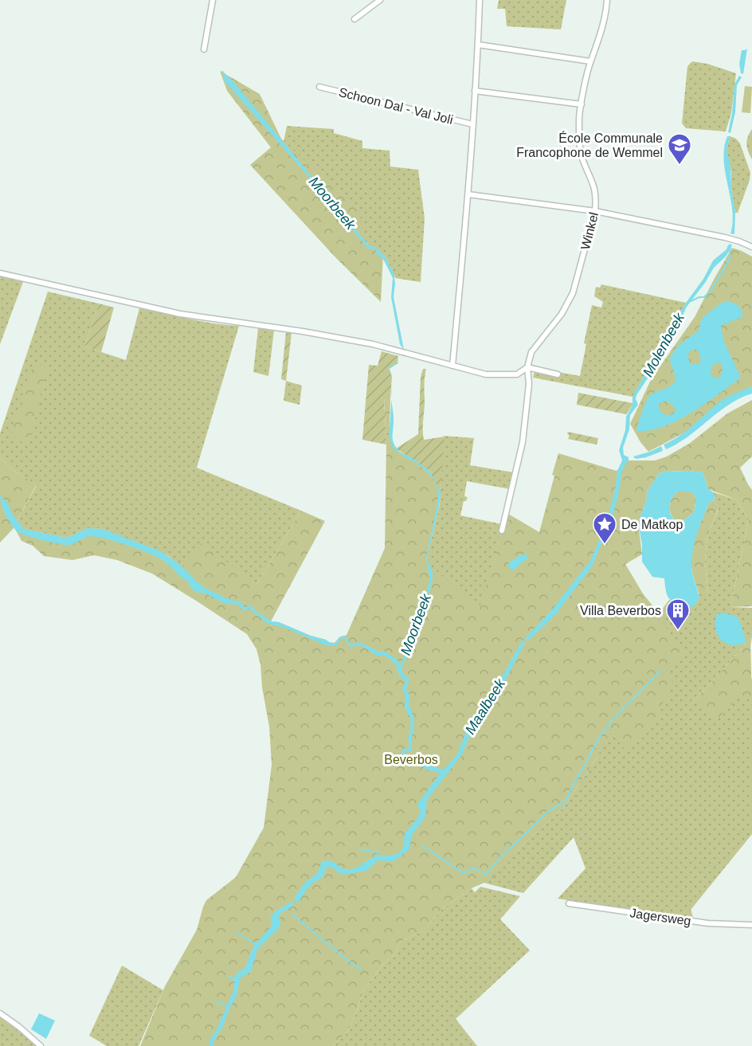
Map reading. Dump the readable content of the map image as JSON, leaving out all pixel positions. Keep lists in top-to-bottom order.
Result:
{
  "streets": {
    "street": ["Schoon Dal - Val Joli", "Winkel", "Jagersweg"]
  },
  "water": ["Moorbeek", "Molenbeek", "Maalbeek"],
  "parks": ["Beverbos"],
  "places": {
    "school or university": ["École Communale Francophone de Wemmel"],
    "place": ["De Matkop"],
    "building": ["Villa Beverbos"]
  }
}
